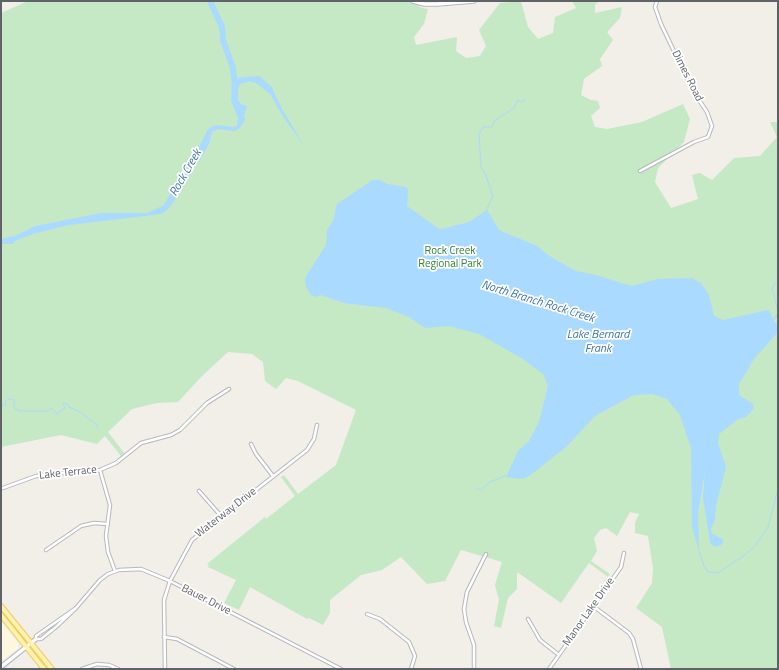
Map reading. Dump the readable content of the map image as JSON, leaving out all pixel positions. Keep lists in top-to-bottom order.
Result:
{
  "streets": {
    "street": [
      "Dimes Road",
      "Lake Terrace",
      "Waterway Drive",
      "Bauer Drive",
      "Manor Lake Drive"
    ]
  },
  "crossings": [
    ["Waterway Drive", "Bauer Drive"]
  ],
  "water": ["Rock Creek", "North Branch Rock Creek", "Lake Bernard Frank"],
  "parks": ["Rock Creek Regional Park"]
}
